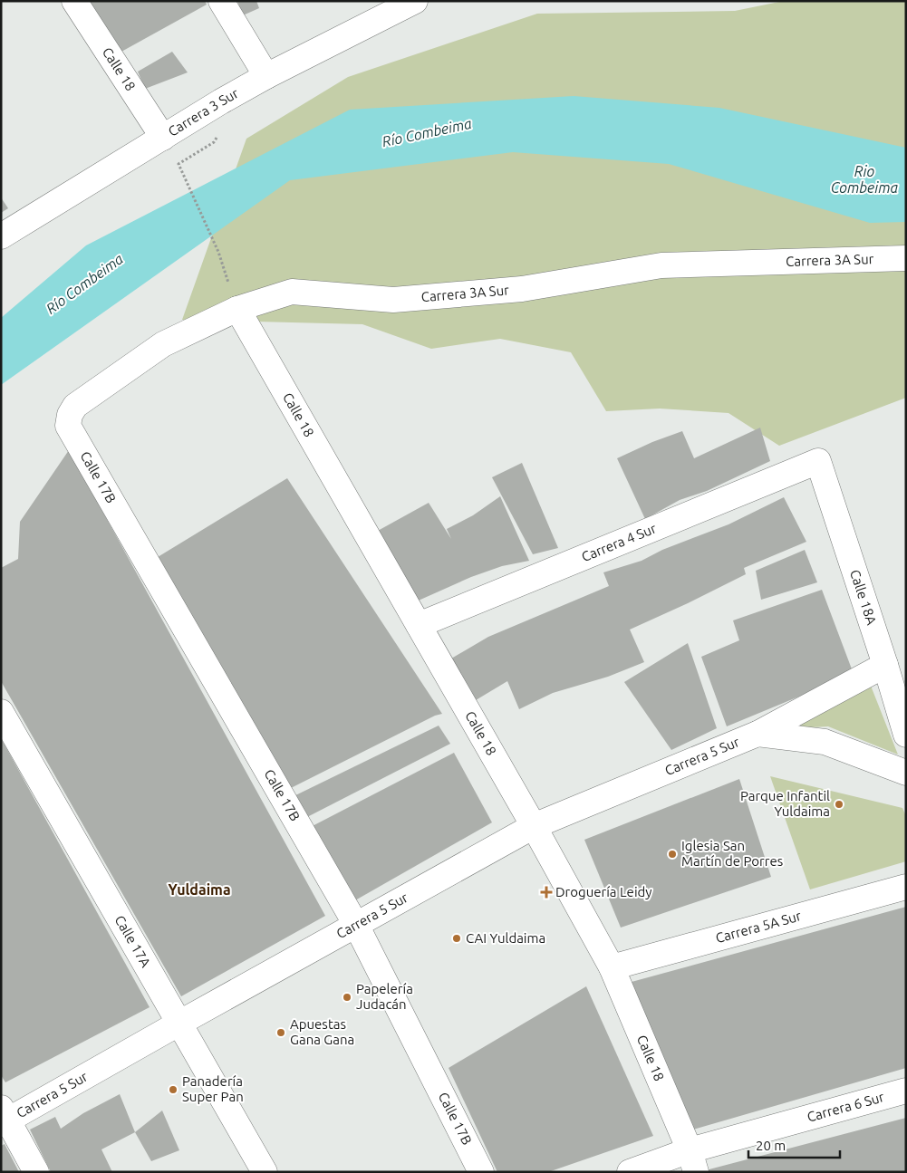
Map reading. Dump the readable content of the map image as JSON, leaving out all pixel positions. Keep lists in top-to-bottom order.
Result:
{
  "streets": {
    "street": [
      "Calle 18",
      "Carrera 3 Sur",
      "Carrera 3A Sur",
      "Calle 17B",
      "Carrera 4 Sur",
      "Calle 18A",
      "Carrera 5 Sur",
      "Carrera 5A Sur",
      "Calle 17A",
      "Carrera 6 Sur"
    ]
  },
  "crossings": [
    ["Calle 18", "Carrera 3 Sur"],
    ["Calle 18", "Carrera 3A Sur"],
    ["Calle 18", "Carrera 4 Sur"],
    ["Calle 18", "Carrera 5 Sur"],
    ["Calle 18", "Carrera 5A Sur"],
    ["Calle 18", "Carrera 6 Sur"],
    ["Carrera 3A Sur", "Calle 17B"],
    ["Calle 17B", "Carrera 5 Sur"],
    ["Carrera 4 Sur", "Calle 18A"],
    ["Calle 18A", "Carrera 5 Sur"],
    ["Carrera 5 Sur", "Calle 17A"]
  ],
  "districts": ["Yuldaima"],
  "water": ["Río Combeima", "Rio Combeima"],
  "places": {
    "other": [
      "Parque Infantil Yuldaima",
      "Iglesia San Martín de Porres",
      "CAI Yuldaima",
      "Papelería Judacán",
      "Apuestas Gana Gana",
      "Panadería Super Pan"
    ],
    "health": ["Droguería Leidy"]
  },
  "scale_bar": "20 m"
}
